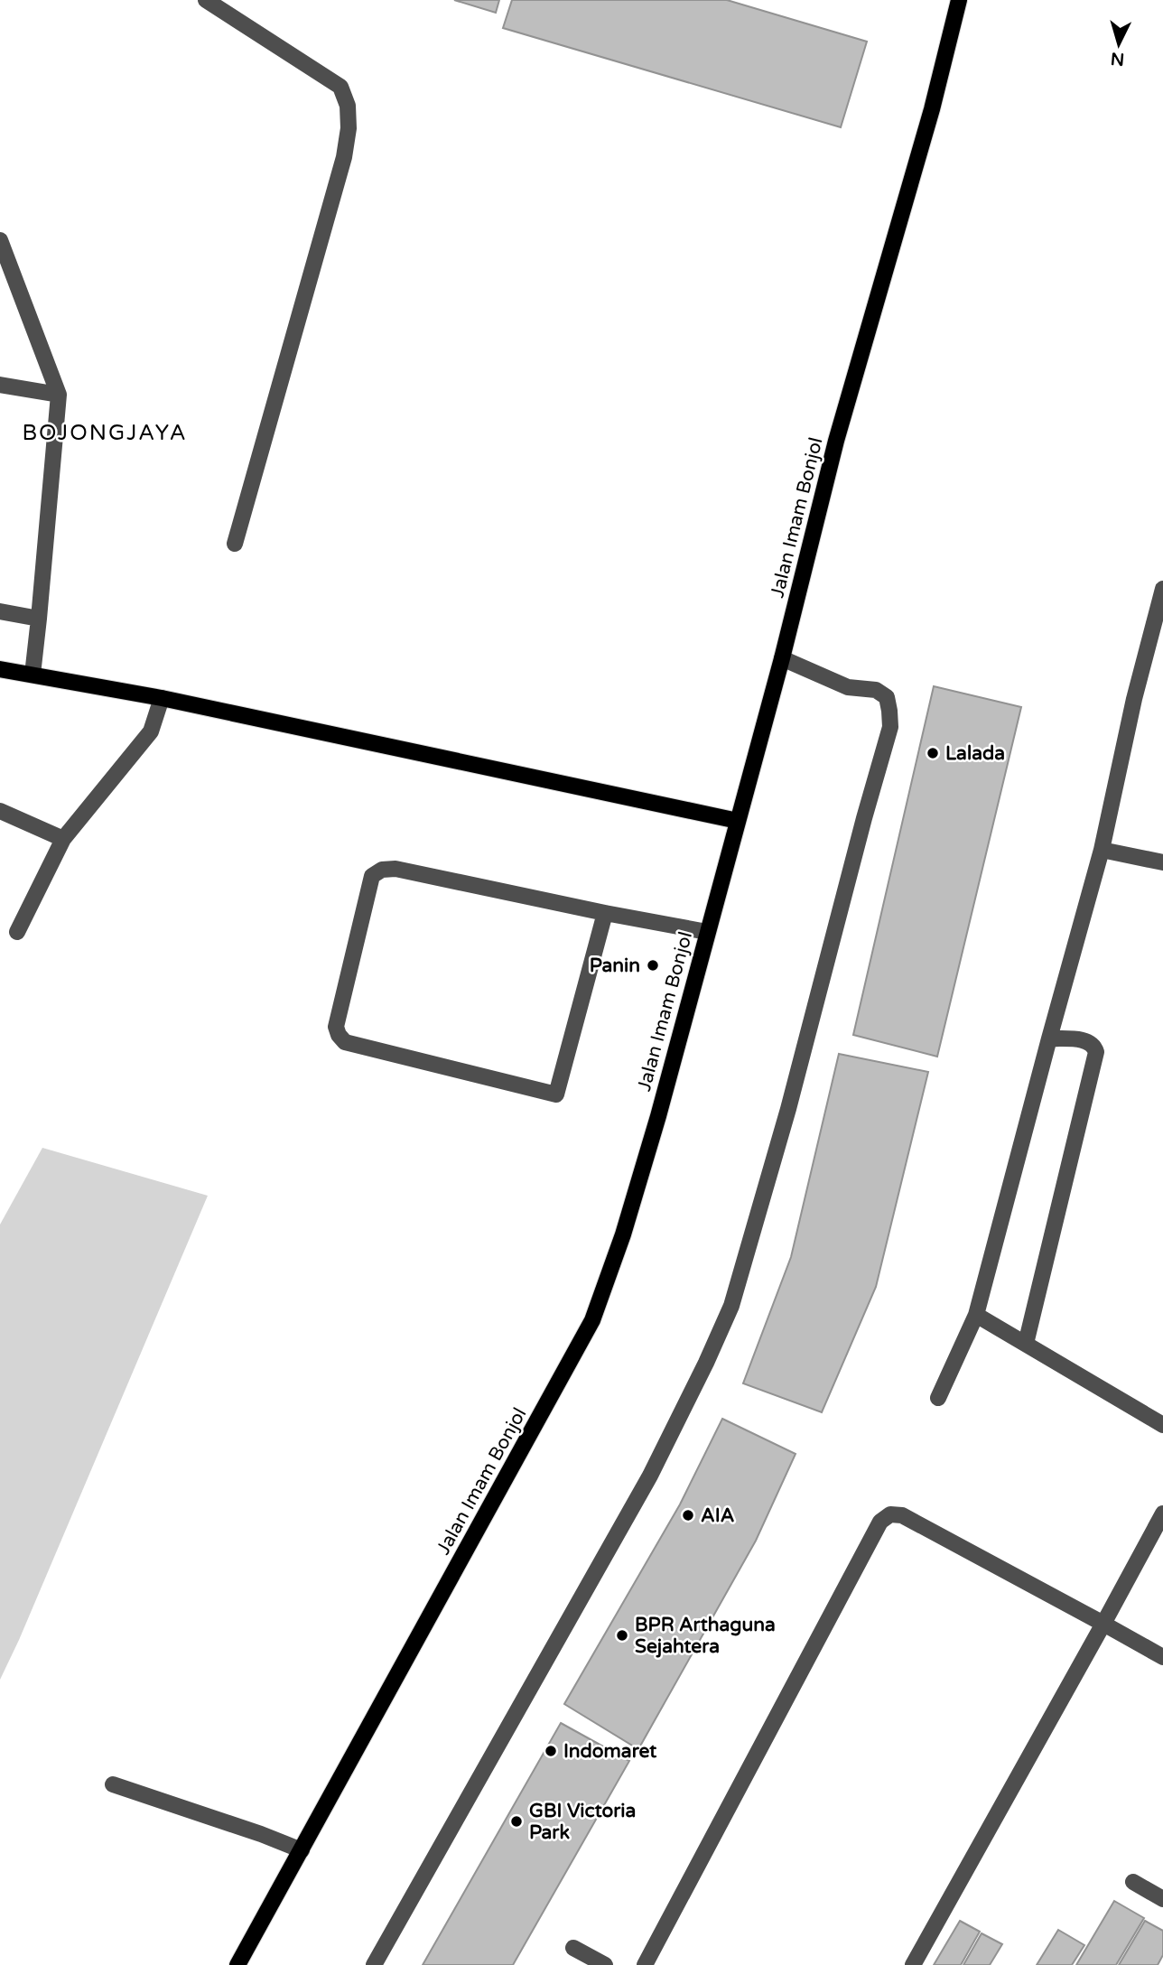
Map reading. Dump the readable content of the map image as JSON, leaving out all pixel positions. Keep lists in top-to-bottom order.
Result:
{
  "streets": {
    "main road": ["Jalan Imam Bonjol"]
  },
  "districts": ["BOJONGJAYA"],
  "places": [
    "Lalada",
    "Panin",
    "AIA",
    "BPR Arthaguna Sejahtera",
    "Indomaret",
    "GBI Victoria Park"
  ],
  "north": "bottom"
}
